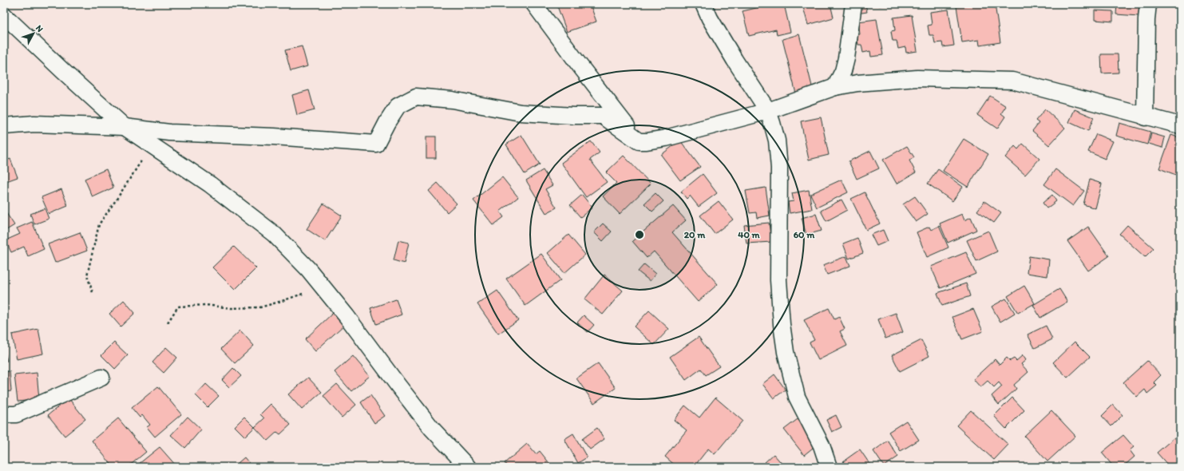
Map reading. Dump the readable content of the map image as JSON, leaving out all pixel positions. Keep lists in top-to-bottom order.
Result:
{
  "north": "top right",
  "rings": ["20 m", "40 m", "60 m"]
}
